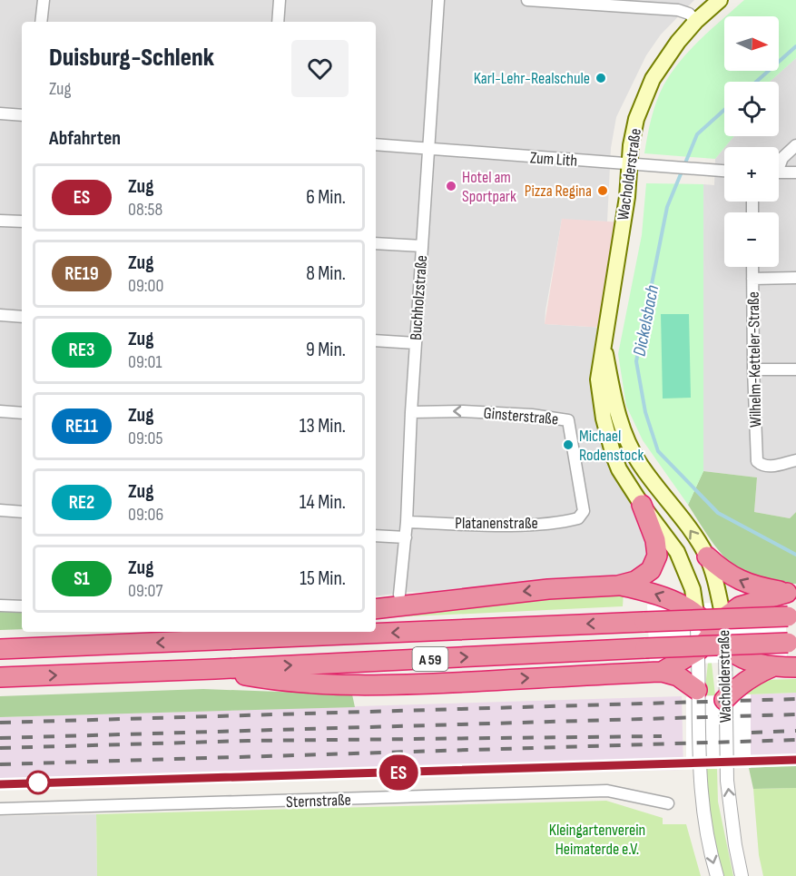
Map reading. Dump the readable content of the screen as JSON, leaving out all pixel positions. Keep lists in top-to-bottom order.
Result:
{
  "streets": {
    "highway": ["A 59"],
    "main road": ["Wacholderstraße"],
    "street": [
      "Zum Lith",
      "Buchholzstraße",
      "Wilhelm-Ketteler-Straße",
      "Ginsterstraße",
      "Platanenstraße",
      "Sternstraße"
    ]
  },
  "crossings": [
    ["Zum Lith", "Wacholderstraße"],
    ["Zum Lith", "Buchholzstraße"],
    ["Buchholzstraße", "Ginsterstraße"],
    ["Buchholzstraße", "Platanenstraße"],
    ["Ginsterstraße", "Platanenstraße"]
  ],
  "water": ["Dickelsbach"],
  "parks": ["Kleingartenverein Heimaterde e.V."],
  "places": [
    "Karl-Lehr-Realschule",
    "Hotel am Sportpark",
    "Pizza Regina",
    "Michael Rodenstock"
  ],
  "north": "right",
  "page": {
    "on_map": "ES",
    "map_buttons": ["+", "−"],
    "heading": [
      ["Duisburg-Schlenk", "Zug"],
      "Abfahrten"
    ],
    "list": [
      {
        "mark": "ES",
        "name": "Zug",
        "note": "08:58",
        "value": "6 Min."
      },
      {
        "mark": "RE19",
        "name": "Zug",
        "note": "09:00",
        "value": "8 Min."
      },
      {
        "mark": "RE3",
        "name": "Zug",
        "note": "09:01",
        "value": "9 Min."
      },
      {
        "mark": "RE11",
        "name": "Zug",
        "note": "09:05",
        "value": "13 Min."
      },
      {
        "mark": "RE2",
        "name": "Zug",
        "note": "09:06",
        "value": "14 Min."
      },
      {
        "mark": "S1",
        "name": "Zug",
        "note": "09:07",
        "value": "15 Min."
      }
    ]
  }
}
